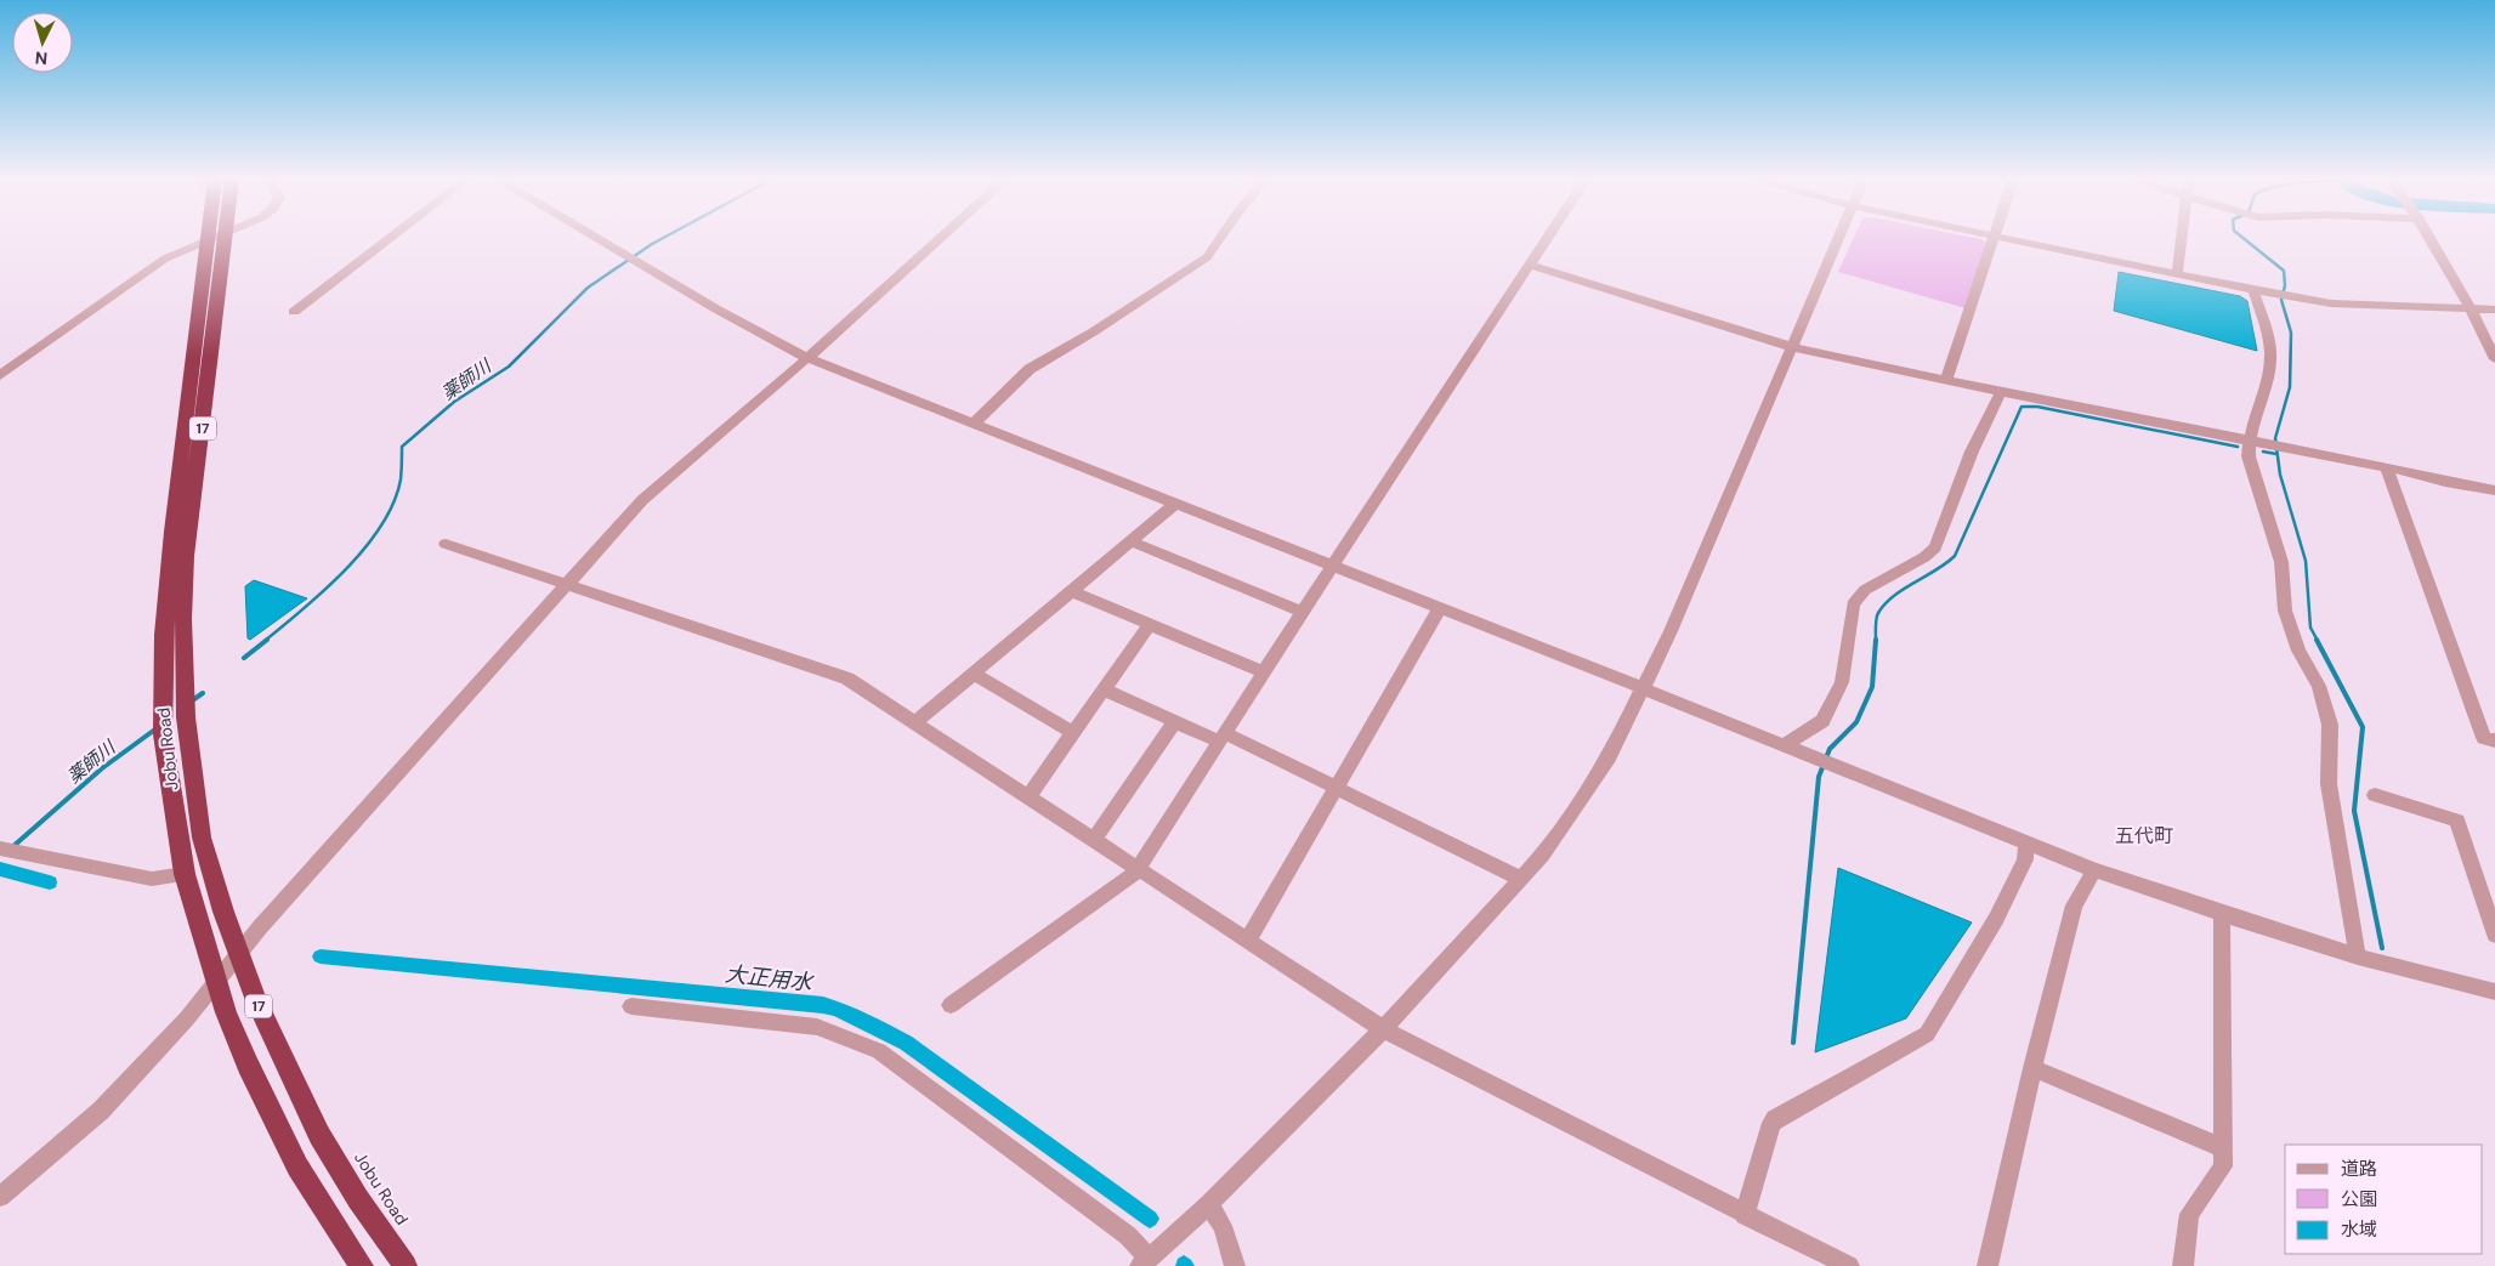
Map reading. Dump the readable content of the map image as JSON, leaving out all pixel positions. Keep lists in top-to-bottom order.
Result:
{
  "streets": {
    "highway": ["17", "Jobu Road"]
  },
  "districts": ["五代町"],
  "water": ["薬師川", "大正用水"],
  "legend": ["道路", "公園", "水域"],
  "north": "bottom"
}
